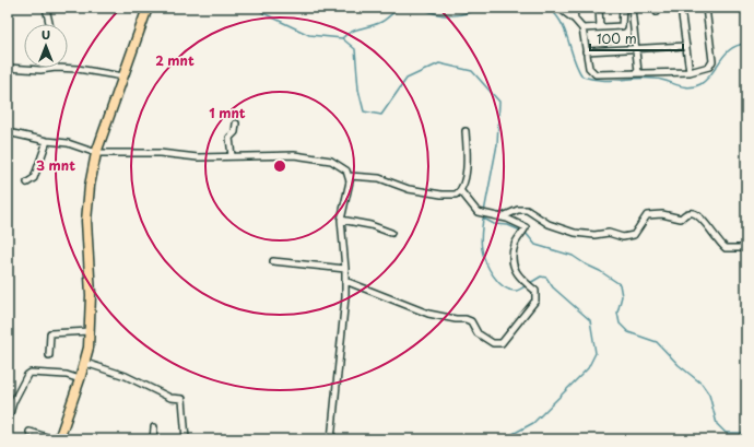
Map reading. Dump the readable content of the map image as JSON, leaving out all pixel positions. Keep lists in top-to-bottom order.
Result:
{
  "scale_bar": "100 m",
  "north": "top",
  "rings": ["2 mnt", "1 mnt", "3 mnt"]
}
